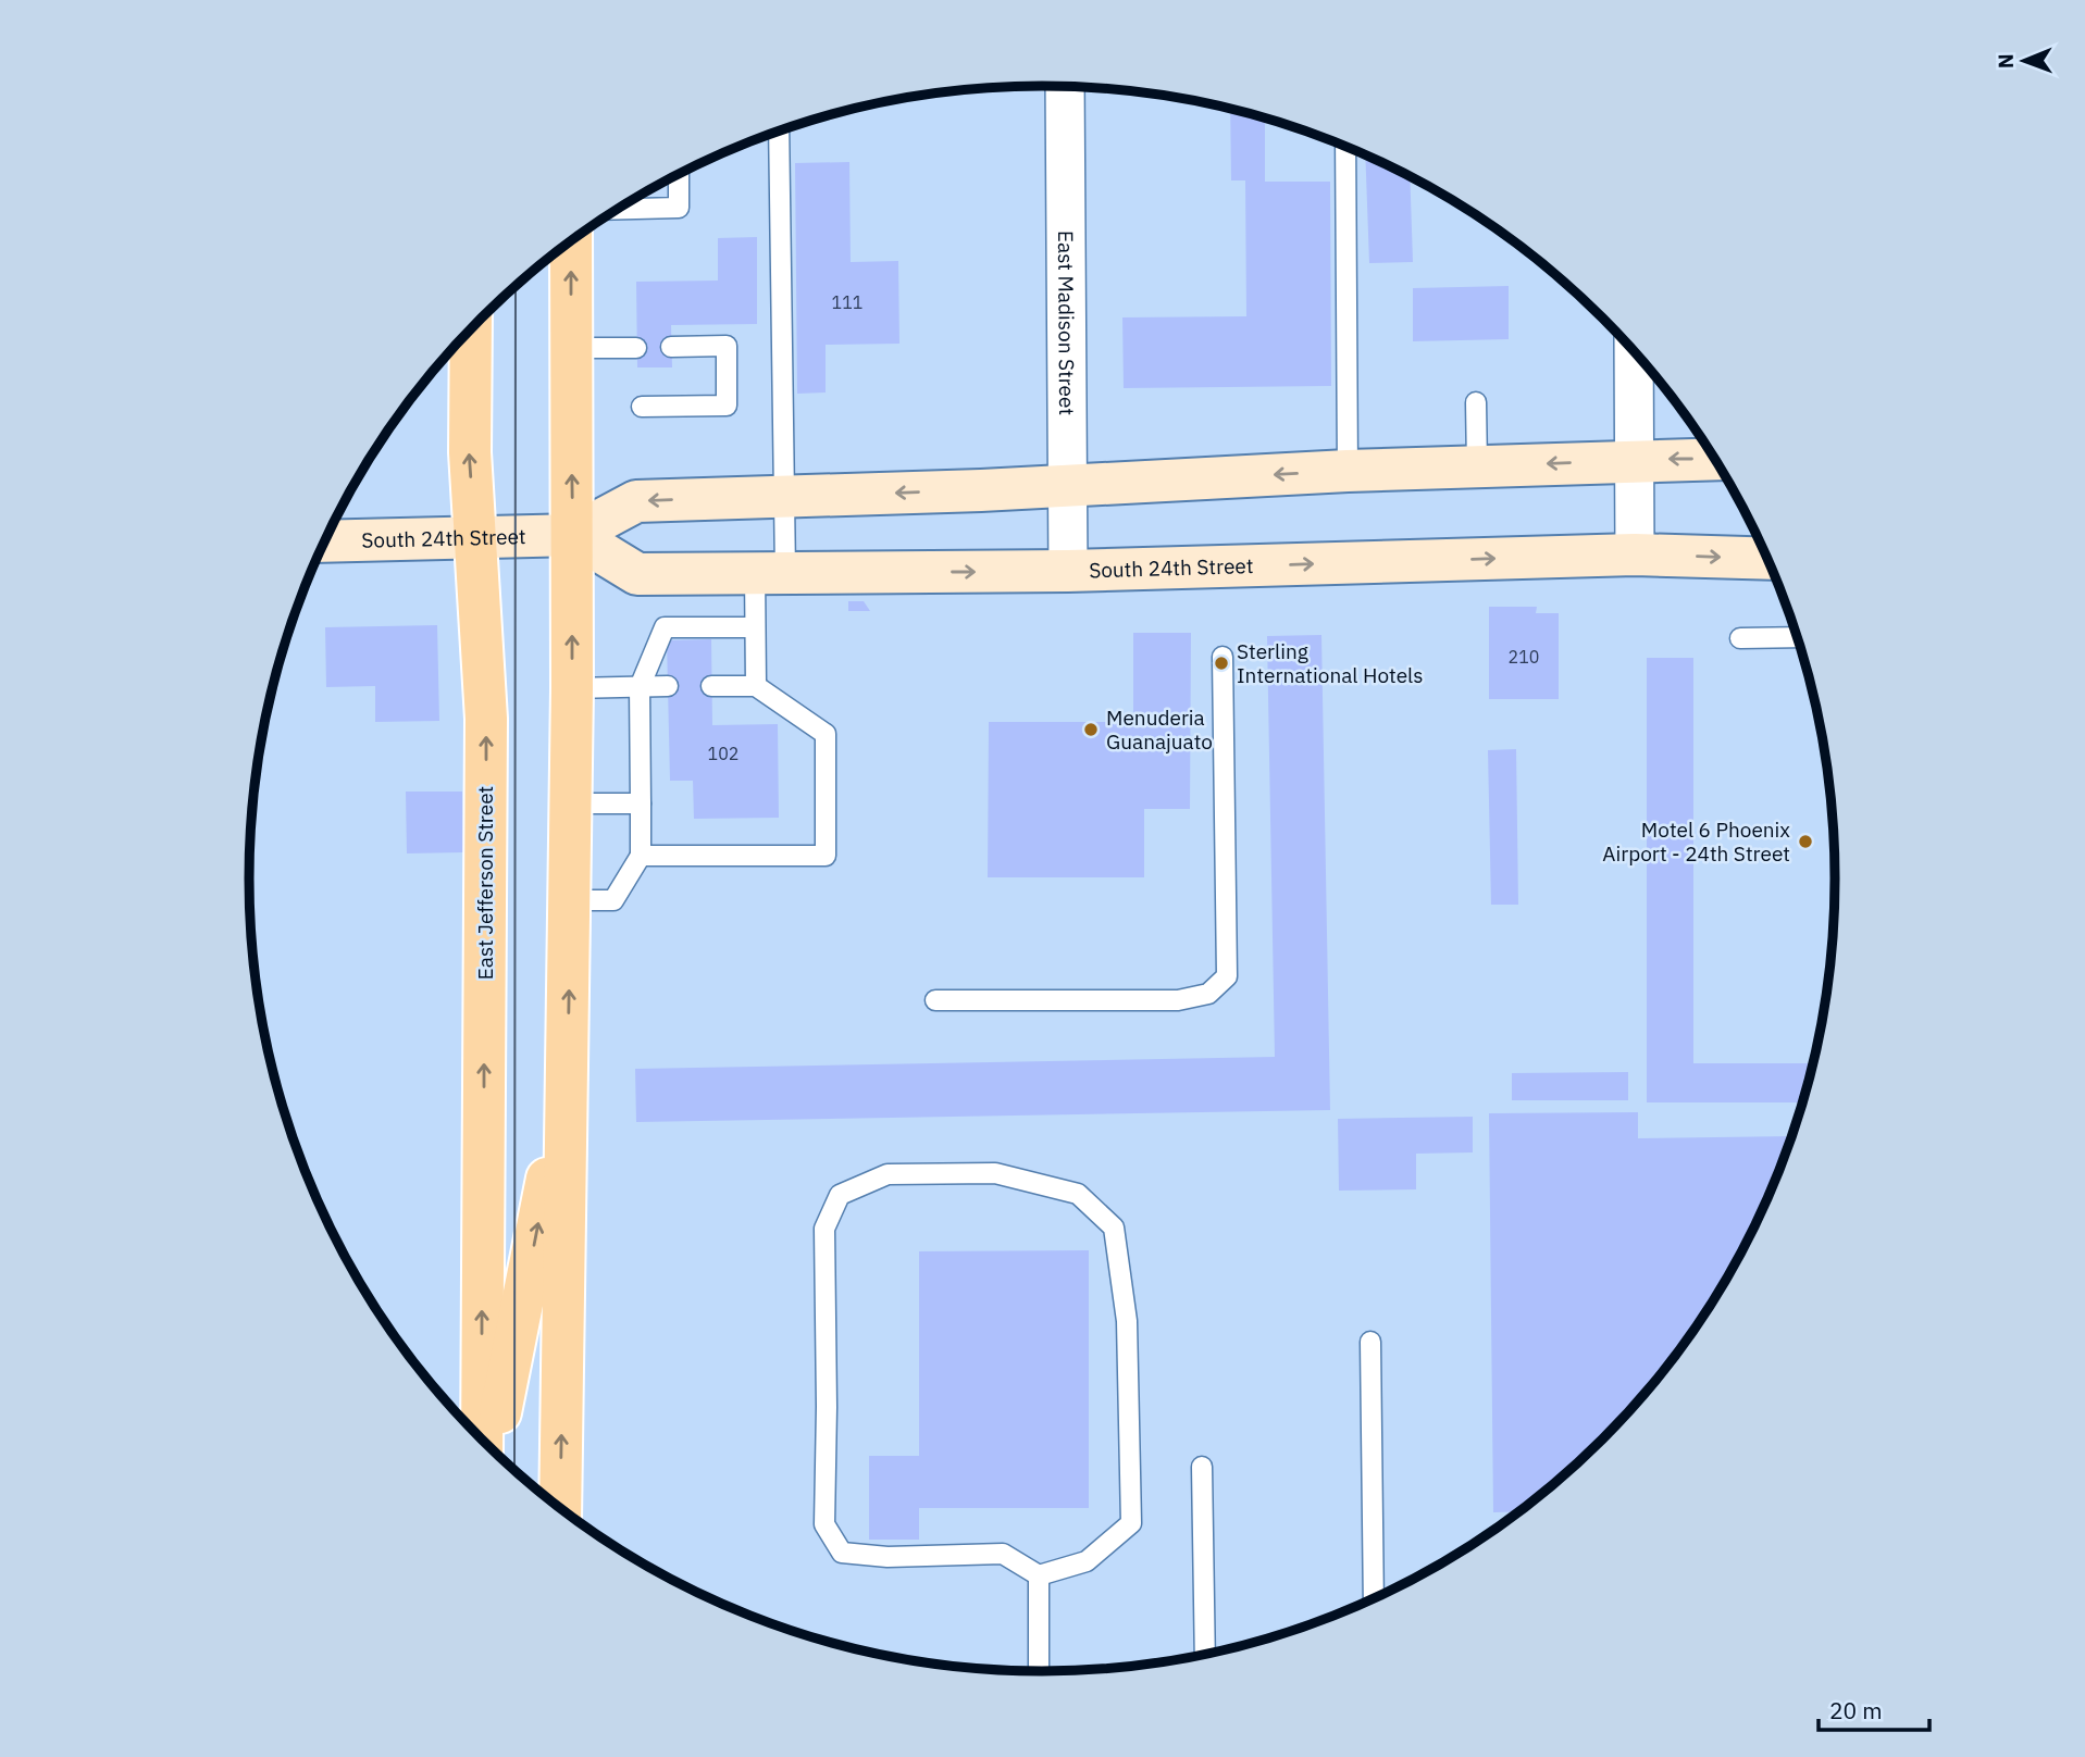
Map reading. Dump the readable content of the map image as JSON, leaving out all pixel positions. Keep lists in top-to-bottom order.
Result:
{
  "streets": {
    "main road": ["South 24th Street", "East Jefferson Street"],
    "street": ["East Madison Street"]
  },
  "crossings": [
    ["East Madison Street", "South 24th Street"],
    ["South 24th Street", "East Jefferson Street"]
  ],
  "places": ["Sterling International Hotels", "Menuderia Guanajuato", "Motel 6 Phoenix Airport - 24th Street"],
  "house_numbers": ["111", "210", "102"],
  "scale_bar": "20 m",
  "north": "left"
}
